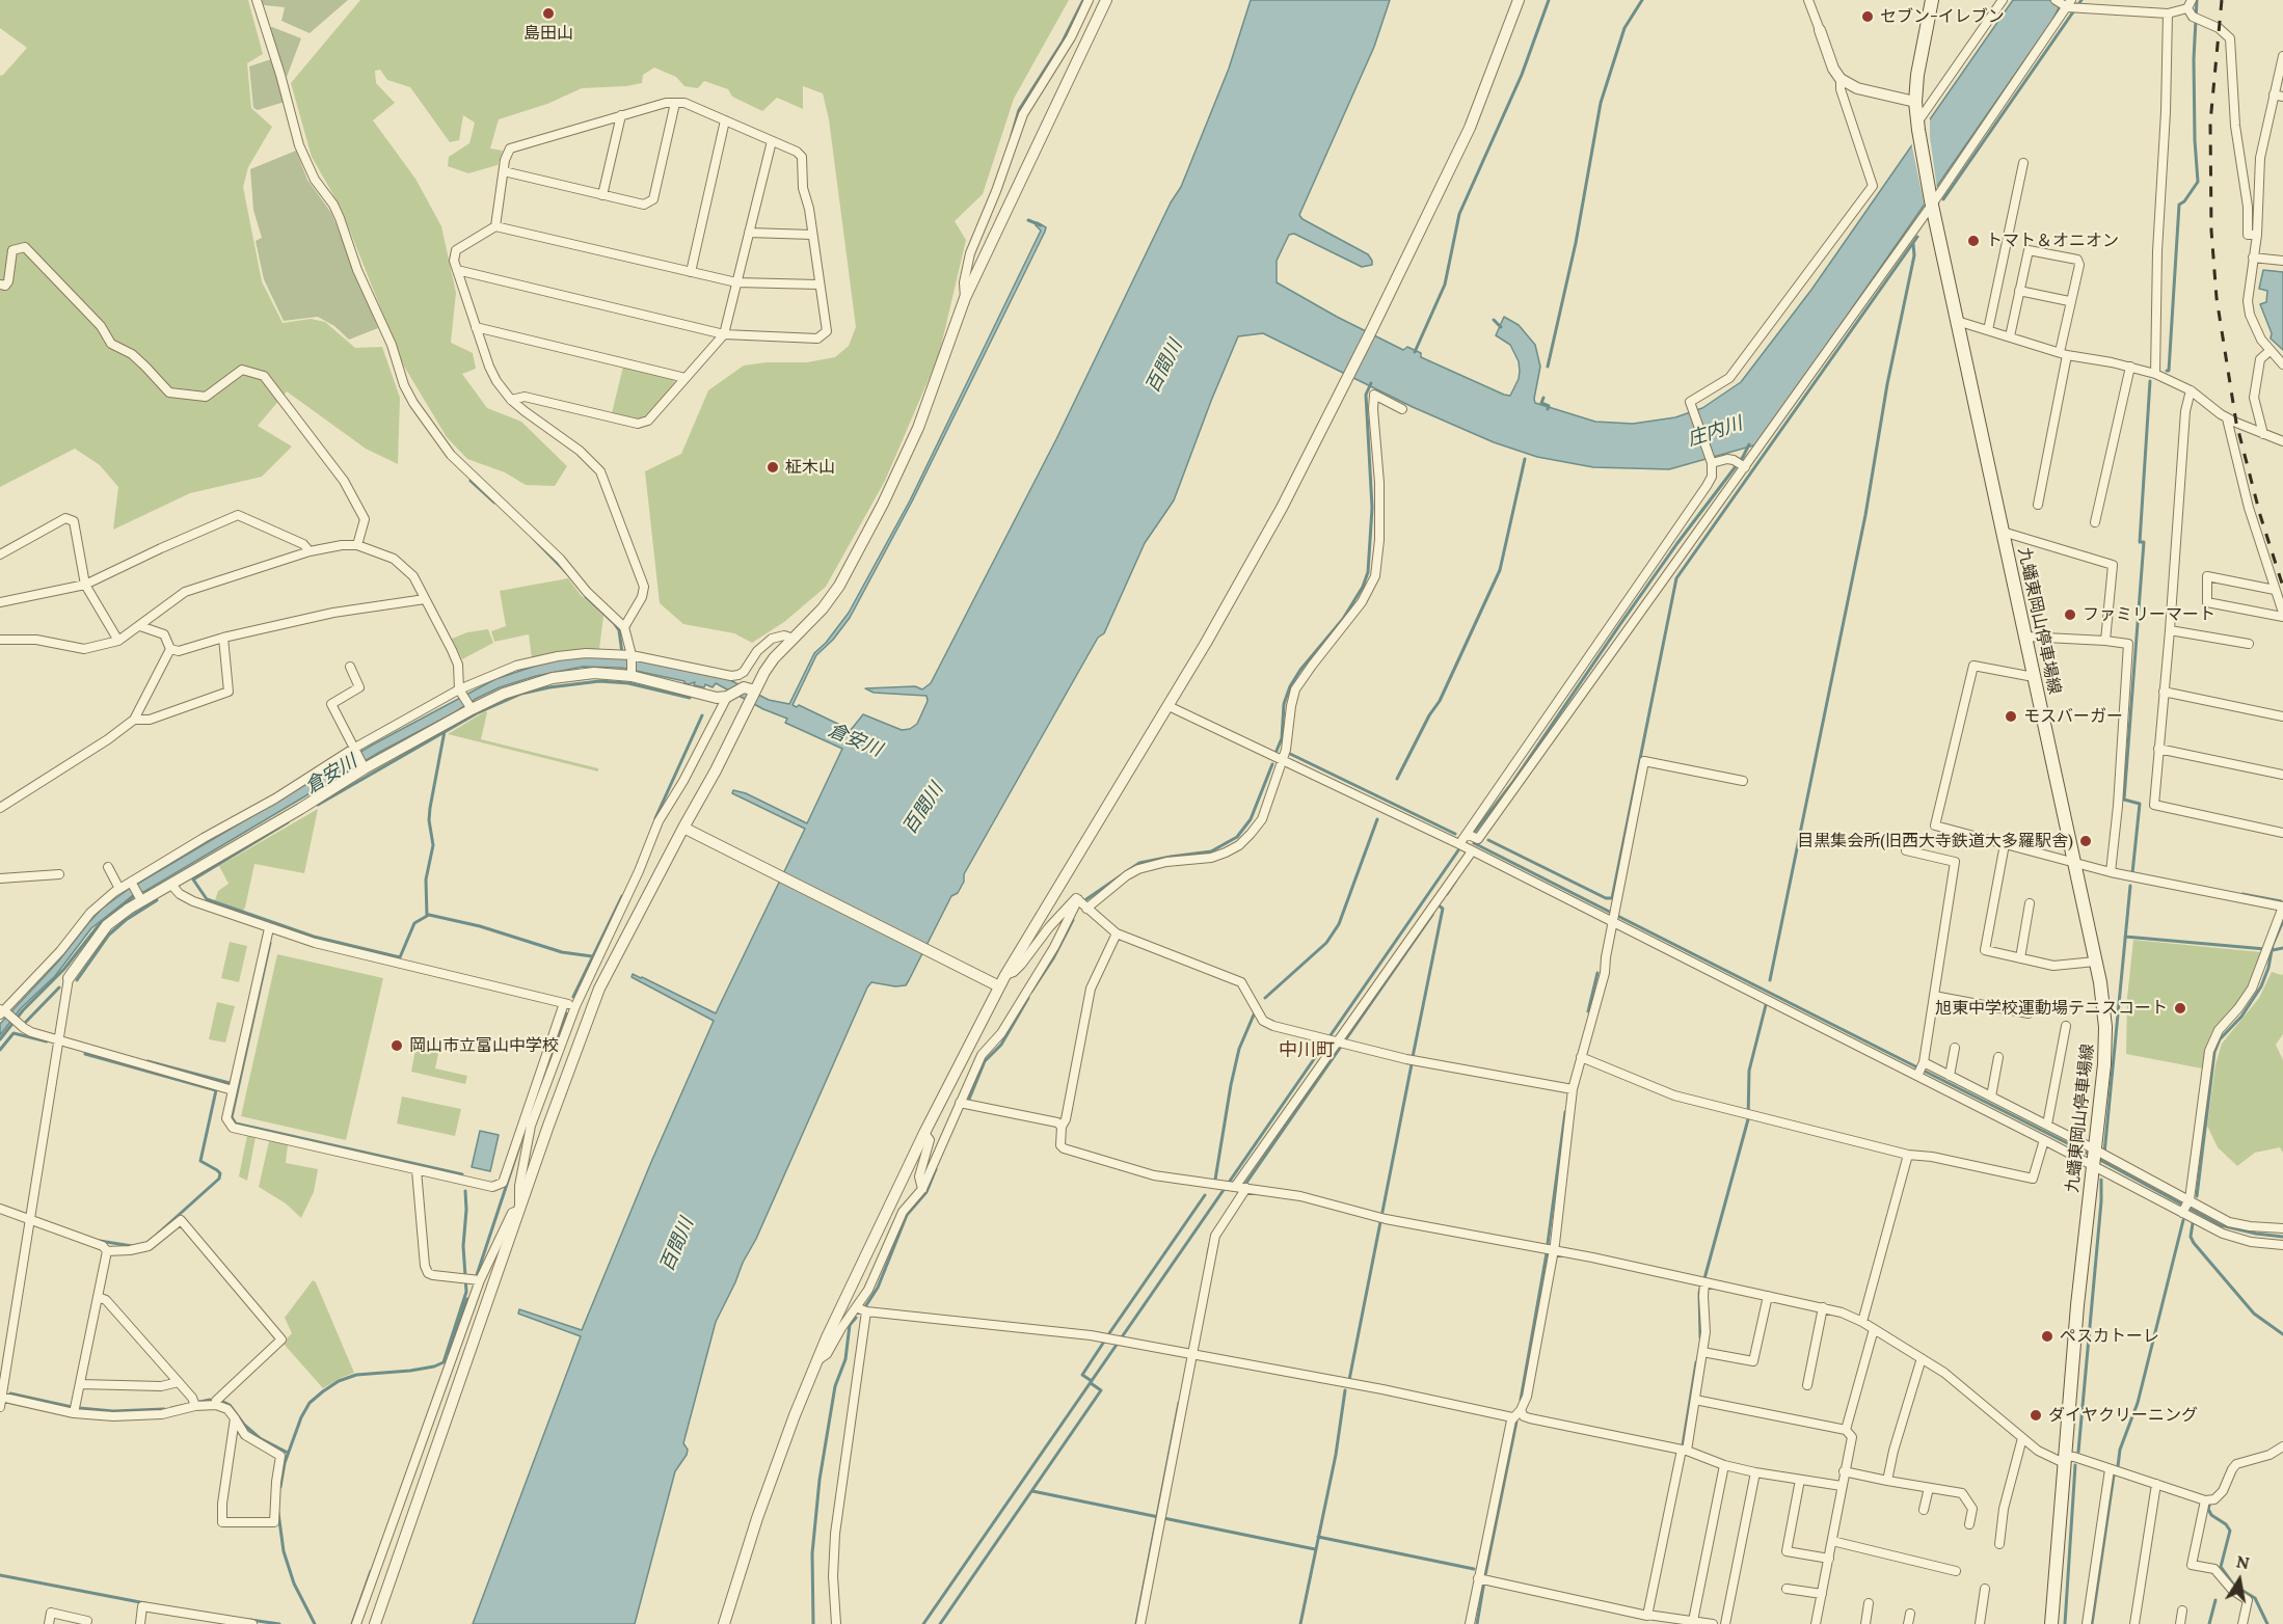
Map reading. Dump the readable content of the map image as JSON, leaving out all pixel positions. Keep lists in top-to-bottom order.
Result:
{
  "streets": {
    "main road": ["九蟠東岡山停車場線"]
  },
  "districts": ["中川町"],
  "water": ["百間川", "庄内川", "倉安川"],
  "places": [
    "島田山",
    "セブン-イレブン",
    "トマト＆オニオン",
    "柾木山",
    "ファミリーマート",
    "モスバーガー",
    "目黒集会所(旧西大寺鉄道大多羅駅舎)",
    "旭東中学校運動場テニスコート",
    "岡山市立富山中学校",
    "ペスカトーレ",
    "ダイヤクリーニング"
  ],
  "north": "top"
}
